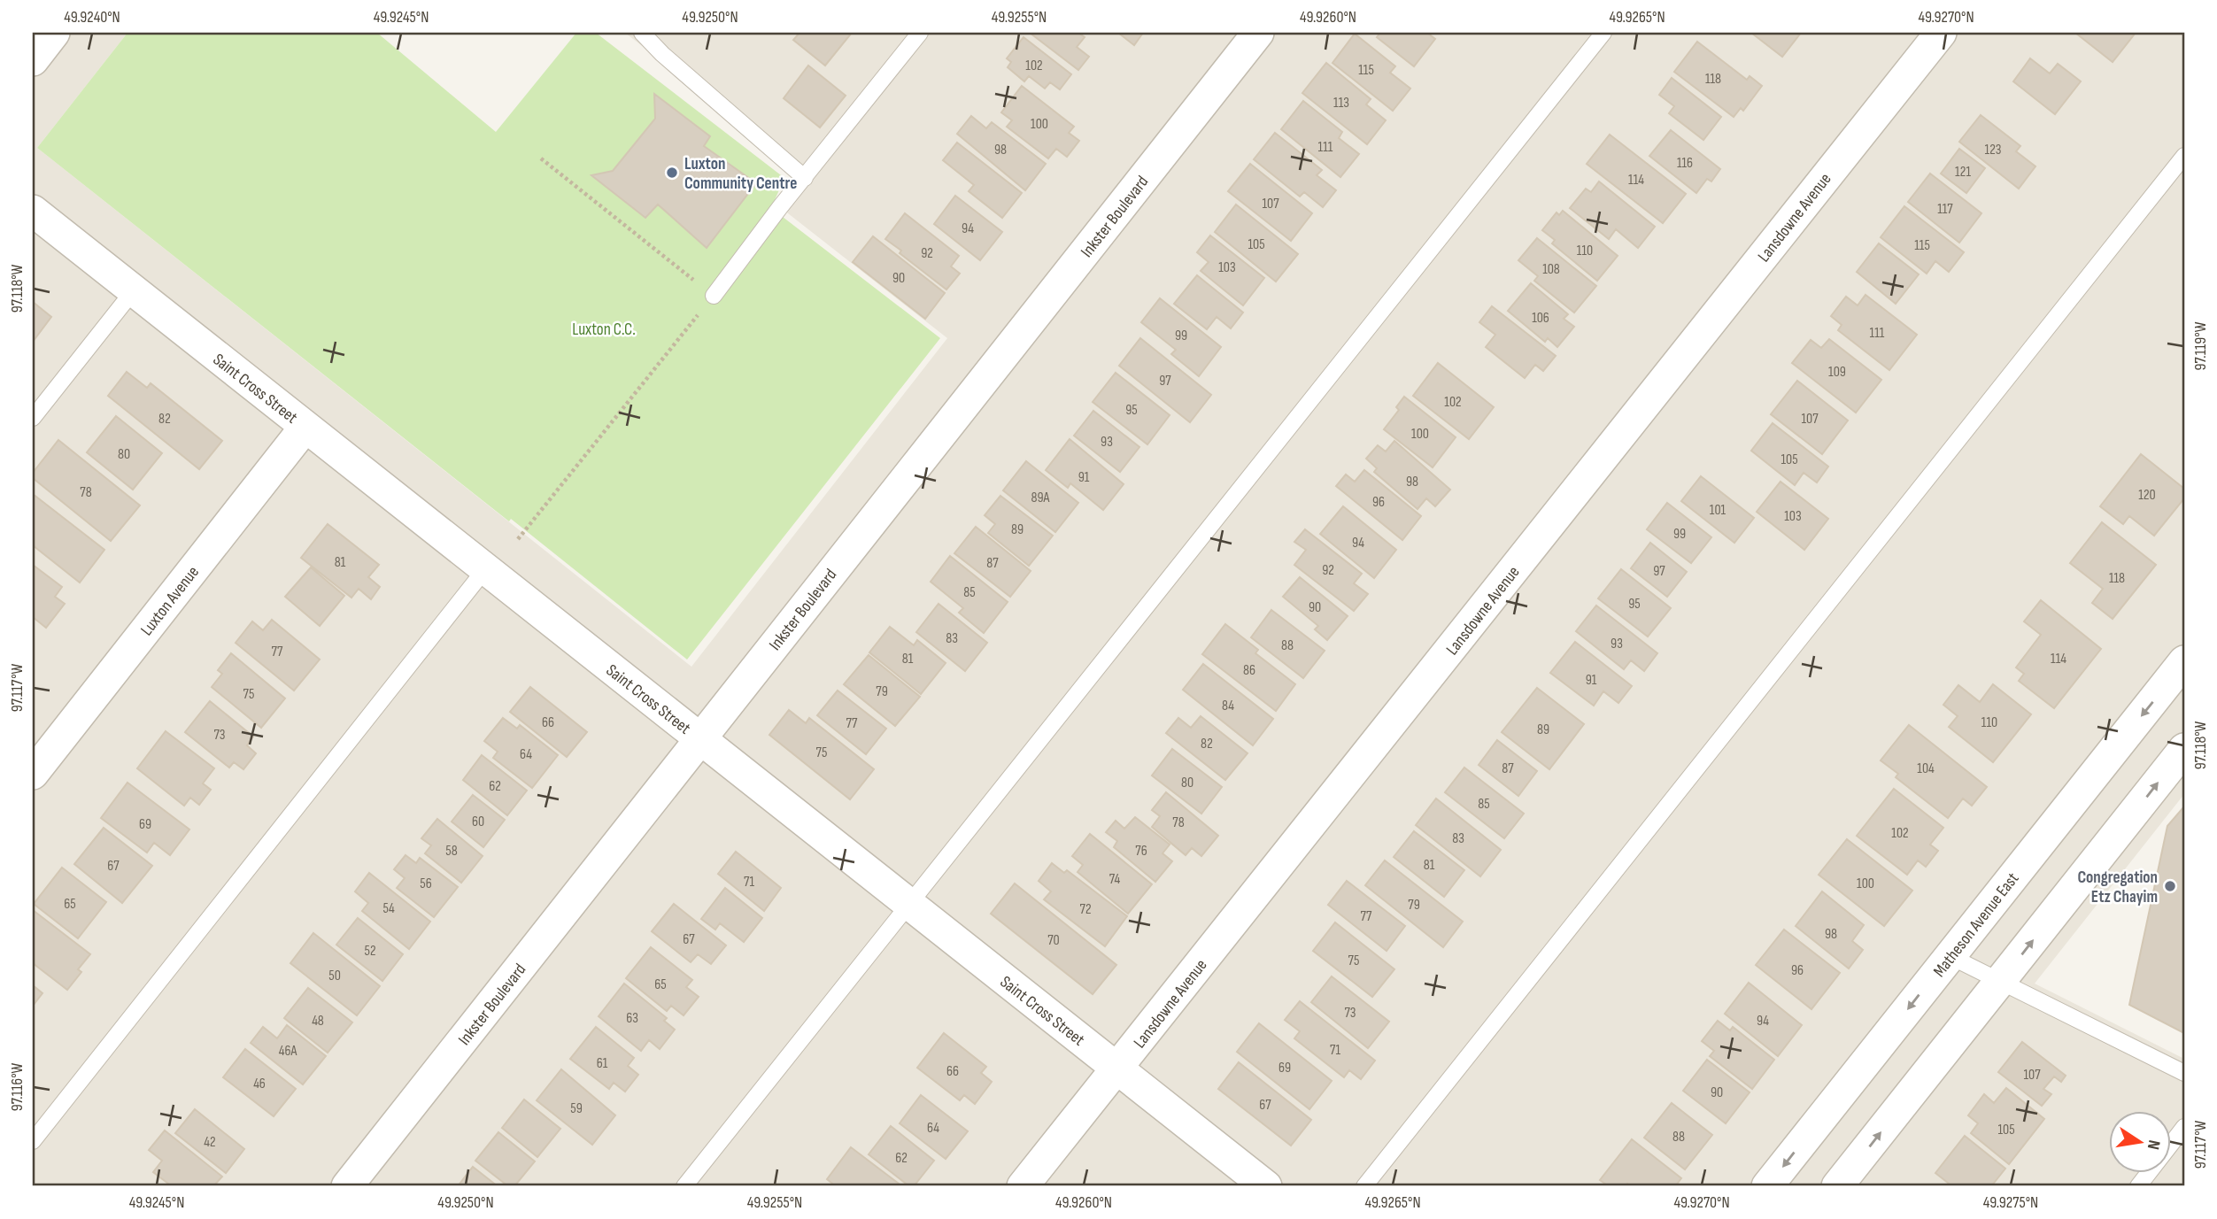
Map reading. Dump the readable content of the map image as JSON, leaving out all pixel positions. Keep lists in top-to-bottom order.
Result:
{
  "streets": {
    "street": [
      "Inkster Boulevard",
      "Lansdowne Avenue",
      "Saint Cross Street",
      "Luxton Avenue",
      "Matheson Avenue East"
    ]
  },
  "crossings": [
    ["Inkster Boulevard", "Saint Cross Street"],
    ["Lansdowne Avenue", "Saint Cross Street"],
    ["Saint Cross Street", "Luxton Avenue"]
  ],
  "parks": ["Luxton C.C."],
  "places": ["Luxton Community Centre", "Congregation Etz Chayim"],
  "house_numbers": [
    "102",
    "115",
    "118",
    "113",
    "100",
    "111",
    "98",
    "123",
    "116",
    "121",
    "114",
    "107",
    "117",
    "94",
    "105",
    "115",
    "110",
    "92",
    "103",
    "108",
    "90",
    "106",
    "111",
    "99",
    "109",
    "97",
    "102",
    "95",
    "82",
    "107",
    "100",
    "93",
    "80",
    "105",
    "91",
    "98",
    "78",
    "120",
    "89A",
    "96",
    "101",
    "103",
    "89",
    "99",
    "94",
    "81",
    "87",
    "92",
    "97",
    "118",
    "85",
    "95",
    "90",
    "83",
    "93",
    "88",
    "77",
    "81",
    "114",
    "86",
    "91",
    "79",
    "75",
    "84",
    "66",
    "110",
    "77",
    "89",
    "73",
    "82",
    "75",
    "64",
    "87",
    "104",
    "80",
    "62",
    "85",
    "60",
    "78",
    "69",
    "102",
    "83",
    "58",
    "76",
    "81",
    "67",
    "74",
    "71",
    "56",
    "100",
    "65",
    "79",
    "54",
    "72",
    "77",
    "98",
    "67",
    "70",
    "52",
    "75",
    "96",
    "50",
    "65",
    "73",
    "63",
    "48",
    "94",
    "71",
    "46A",
    "61",
    "69",
    "66",
    "107",
    "46",
    "90",
    "67",
    "59",
    "64",
    "105",
    "88",
    "42",
    "62"
  ],
  "north": "right",
  "coordinates": [
    "49.9240°N",
    "49.9245°N",
    "49.9250°N",
    "49.9255°N",
    "49.9260°N",
    "49.9265°N",
    "49.9270°N",
    "97.118°W",
    "97.119°W",
    "97.117°W",
    "97.116°W",
    "49.9275°N"
  ]
}
